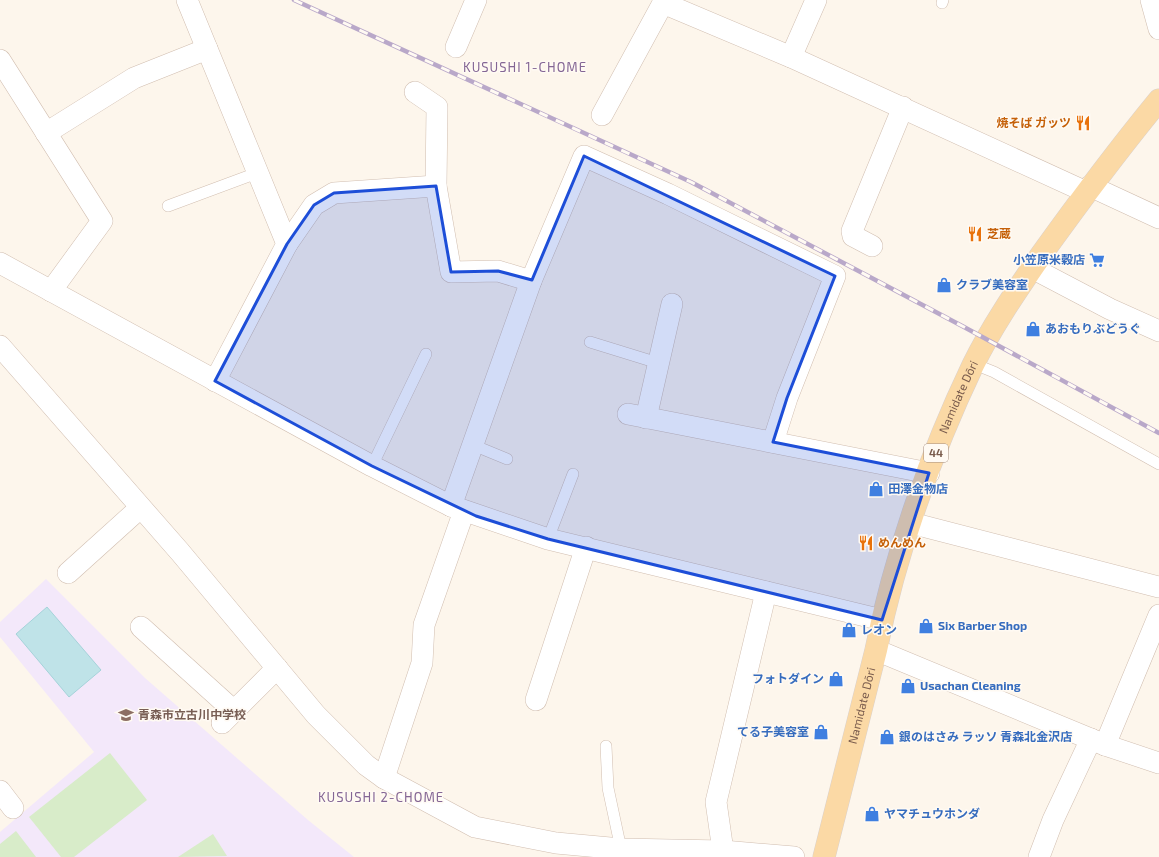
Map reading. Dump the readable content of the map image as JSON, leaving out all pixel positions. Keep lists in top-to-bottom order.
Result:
{
  "streets": {
    "main road": ["Namidate Dōri", "44"]
  },
  "districts": ["KUSUSHI 1-CHOME", "KUSUSHI 2-CHOME"],
  "places": {
    "restaurant": ["焼そば ガッツ", "芝蔵", "めんめん"],
    "supermarket": ["小笠原米穀店"],
    "shop": [
      "クラブ美容室",
      "あおもりぶどうぐ",
      "田澤金物店",
      "Six Barber Shop",
      "レオン",
      "フォトダイン",
      "Usachan Cleaning",
      "てる子美容室",
      "銀のはさみ ラッソ 青森北金沢店",
      "ヤマチュウホンダ"
    ],
    "school or university": ["青森市立古川中学校"]
  }
}
